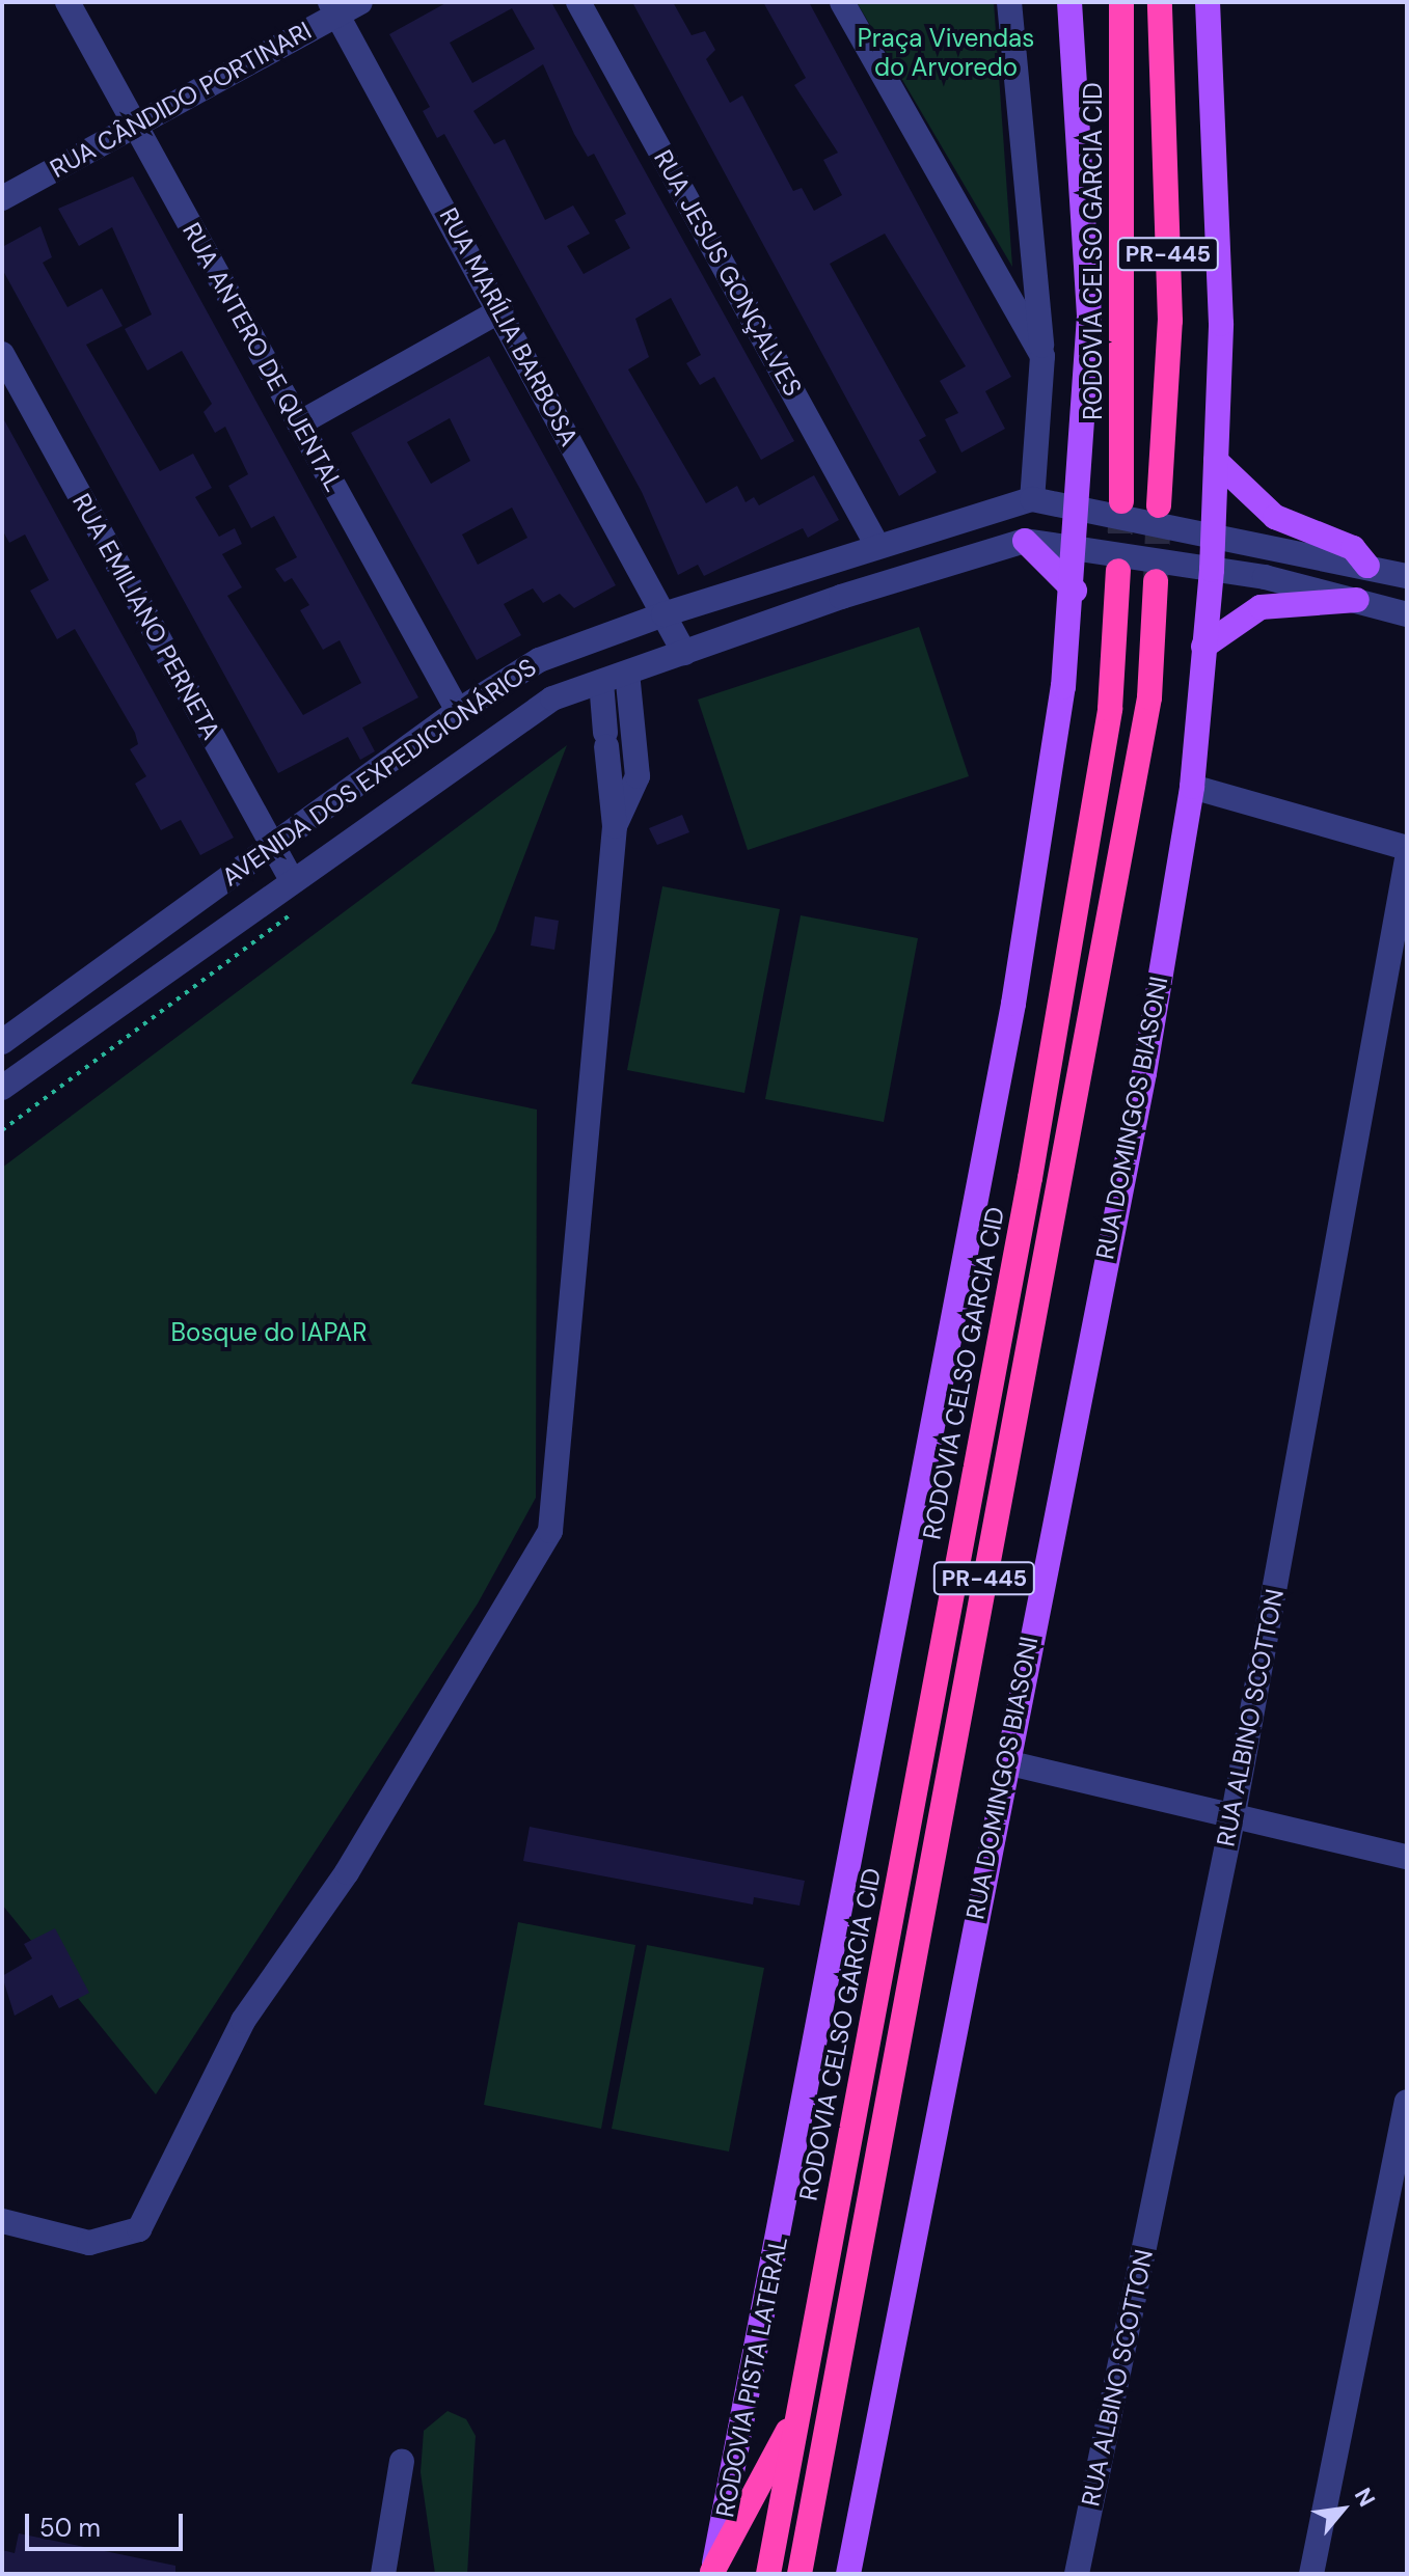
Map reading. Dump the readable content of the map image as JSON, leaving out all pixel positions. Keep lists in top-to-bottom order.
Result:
{
  "streets": {
    "highway": ["RODOVIA CELSO GARCIA CID", "PR-445"],
    "main road": ["RUA DOMINGOS BIASONI", "RODOVIA PISTA LATERAL"],
    "street": [
      "RUA CÂNDIDO PORTINARI",
      "RUA JESUS GONÇALVES",
      "RUA MARÍLIA BARBOSA",
      "RUA ANTERO DE QUENTAL",
      "RUA EMILIANO PERNETA",
      "AVENIDA DOS EXPEDICIONÁRIOS",
      "RUA ALBINO SCOTTON"
    ]
  },
  "crossings": [
    ["RUA CÂNDIDO PORTINARI", "RUA MARÍLIA BARBOSA"],
    ["RUA CÂNDIDO PORTINARI", "RUA ANTERO DE QUENTAL"],
    ["RODOVIA CELSO GARCIA CID", "AVENIDA DOS EXPEDICIONÁRIOS"],
    ["RODOVIA CELSO GARCIA CID", "RODOVIA PISTA LATERAL"],
    ["RUA JESUS GONÇALVES", "AVENIDA DOS EXPEDICIONÁRIOS"],
    ["RUA MARÍLIA BARBOSA", "AVENIDA DOS EXPEDICIONÁRIOS"],
    ["RUA ANTERO DE QUENTAL", "AVENIDA DOS EXPEDICIONÁRIOS"],
    ["RUA EMILIANO PERNETA", "AVENIDA DOS EXPEDICIONÁRIOS"]
  ],
  "parks": ["Praça Vivendas do Arvoredo", "Bosque do IAPAR"],
  "scale_bar": "50 m",
  "north": "top right"
}
